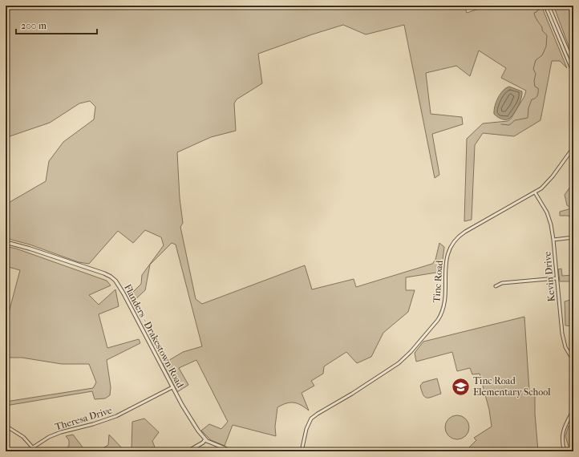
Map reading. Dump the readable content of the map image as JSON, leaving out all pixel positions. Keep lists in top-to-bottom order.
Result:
{
  "streets": {
    "street": [
      "Kevin Drive",
      "Tinc Road",
      "Flanders - Drakestown Road",
      "Theresa Drive"
    ]
  },
  "crossings": [
    ["Kevin Drive", "Tinc Road"],
    ["Flanders - Drakestown Road", "Theresa Drive"]
  ],
  "places": {
    "school or university": ["Tinc Road Elementary School"]
  },
  "scale_bar": "200 m"
}
